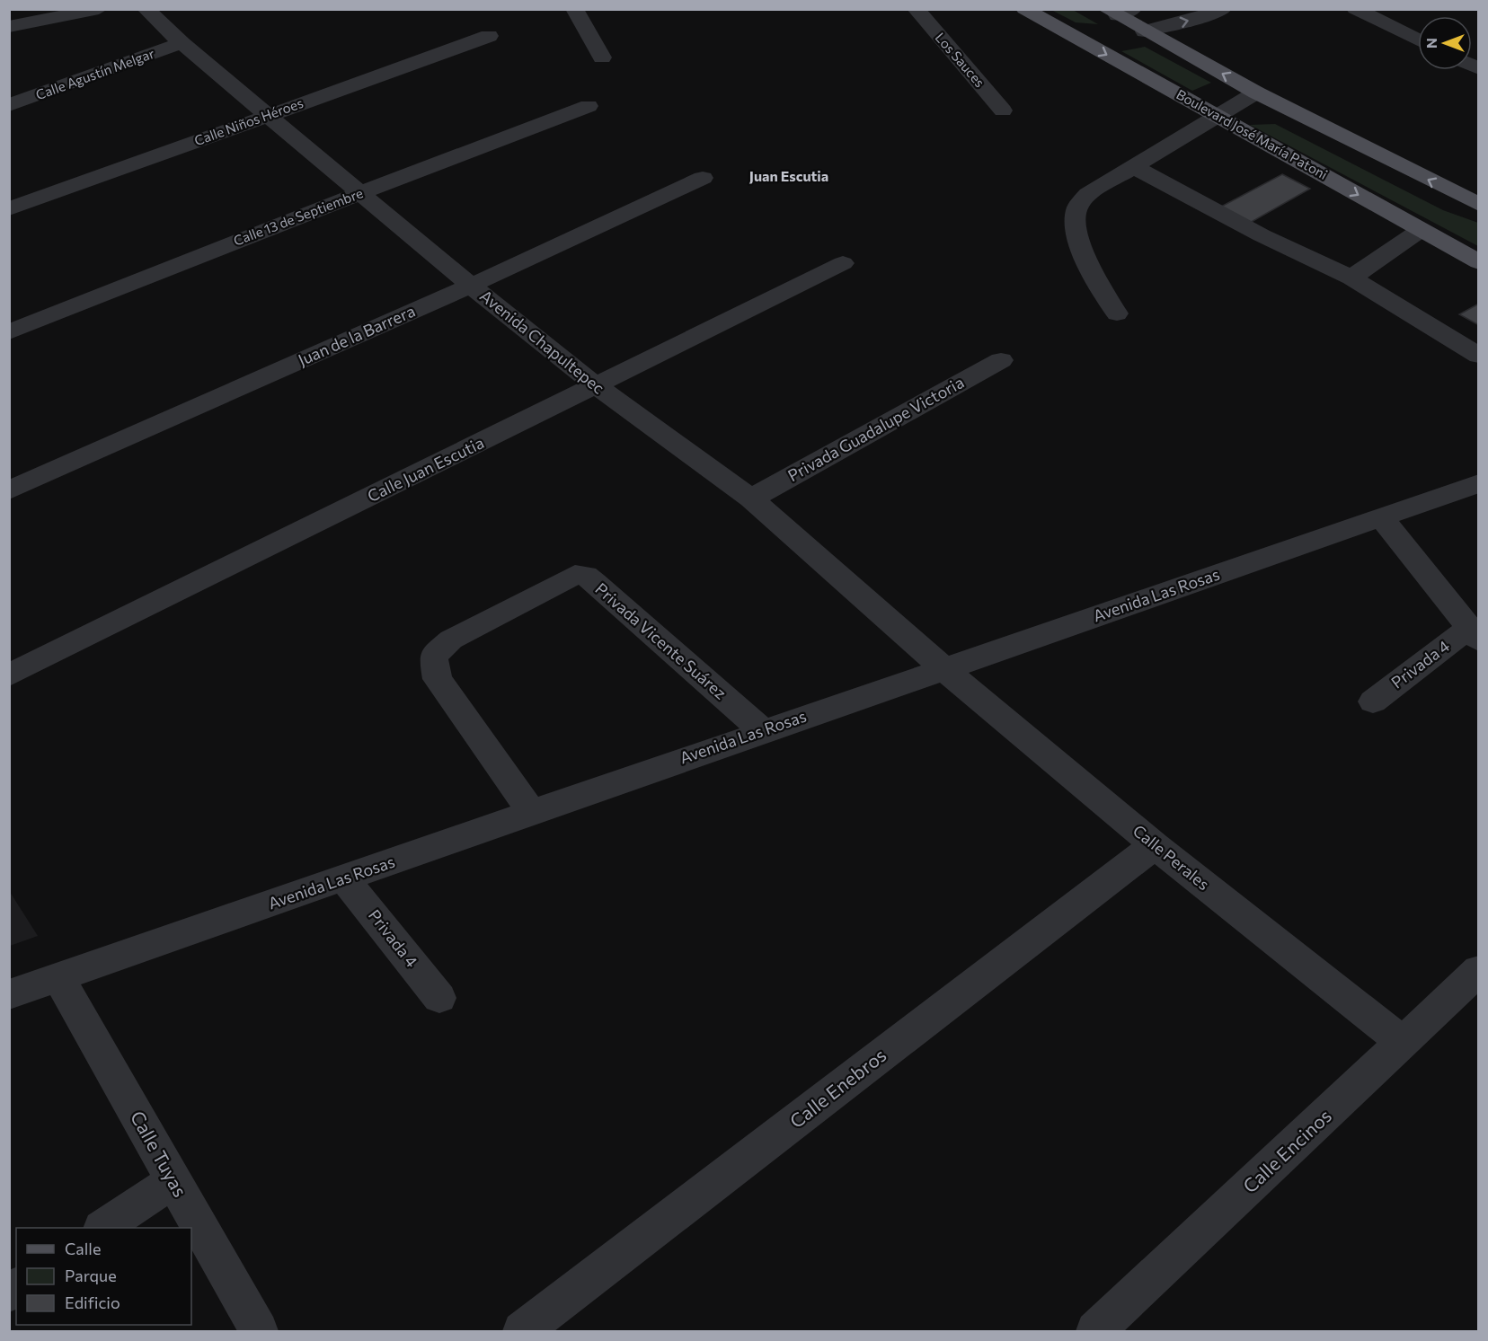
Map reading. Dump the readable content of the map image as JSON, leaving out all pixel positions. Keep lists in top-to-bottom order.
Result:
{
  "streets": {
    "main road": ["Boulevard José María Patoni"],
    "street": [
      "Los Sauces",
      "Calle Agustín Melgar",
      "Calle Niños Héroes",
      "Calle 13 de Septiembre",
      "Juan de la Barrera",
      "Avenida Chapultepec",
      "Privada Guadalupe Victoria",
      "Calle Juan Escutia",
      "Avenida Las Rosas",
      "Privada Vicente Suárez",
      "Privada 4",
      "Calle Perales",
      "Calle Enebros",
      "Calle Encinos",
      "Calle Tuyas"
    ]
  },
  "crossings": [
    ["Calle Agustín Melgar", "Avenida Chapultepec"],
    ["Calle Niños Héroes", "Avenida Chapultepec"],
    ["Calle 13 de Septiembre", "Avenida Chapultepec"],
    ["Juan de la Barrera", "Avenida Chapultepec"],
    ["Avenida Chapultepec", "Privada Guadalupe Victoria"],
    ["Avenida Chapultepec", "Calle Juan Escutia"],
    ["Avenida Chapultepec", "Avenida Las Rosas"],
    ["Avenida Chapultepec", "Calle Perales"],
    ["Avenida Las Rosas", "Privada Vicente Suárez"],
    ["Avenida Las Rosas", "Privada 4"],
    ["Avenida Las Rosas", "Calle Perales"],
    ["Avenida Las Rosas", "Calle Tuyas"],
    ["Calle Perales", "Calle Enebros"],
    ["Calle Perales", "Calle Encinos"]
  ],
  "districts": ["Juan Escutia"],
  "legend": ["Calle", "Parque", "Edificio"],
  "north": "left"
}
